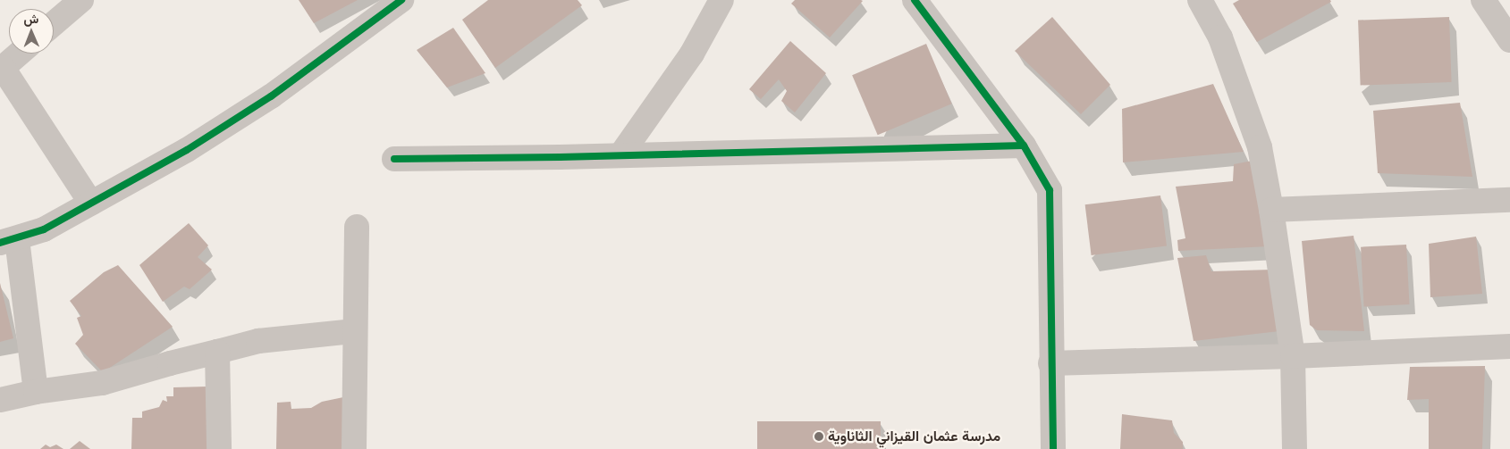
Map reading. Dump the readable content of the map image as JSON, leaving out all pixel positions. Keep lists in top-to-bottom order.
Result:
{
  "places": ["مدرسة عثمان القيزاني الثاناوية"],
  "north": "top"
}
